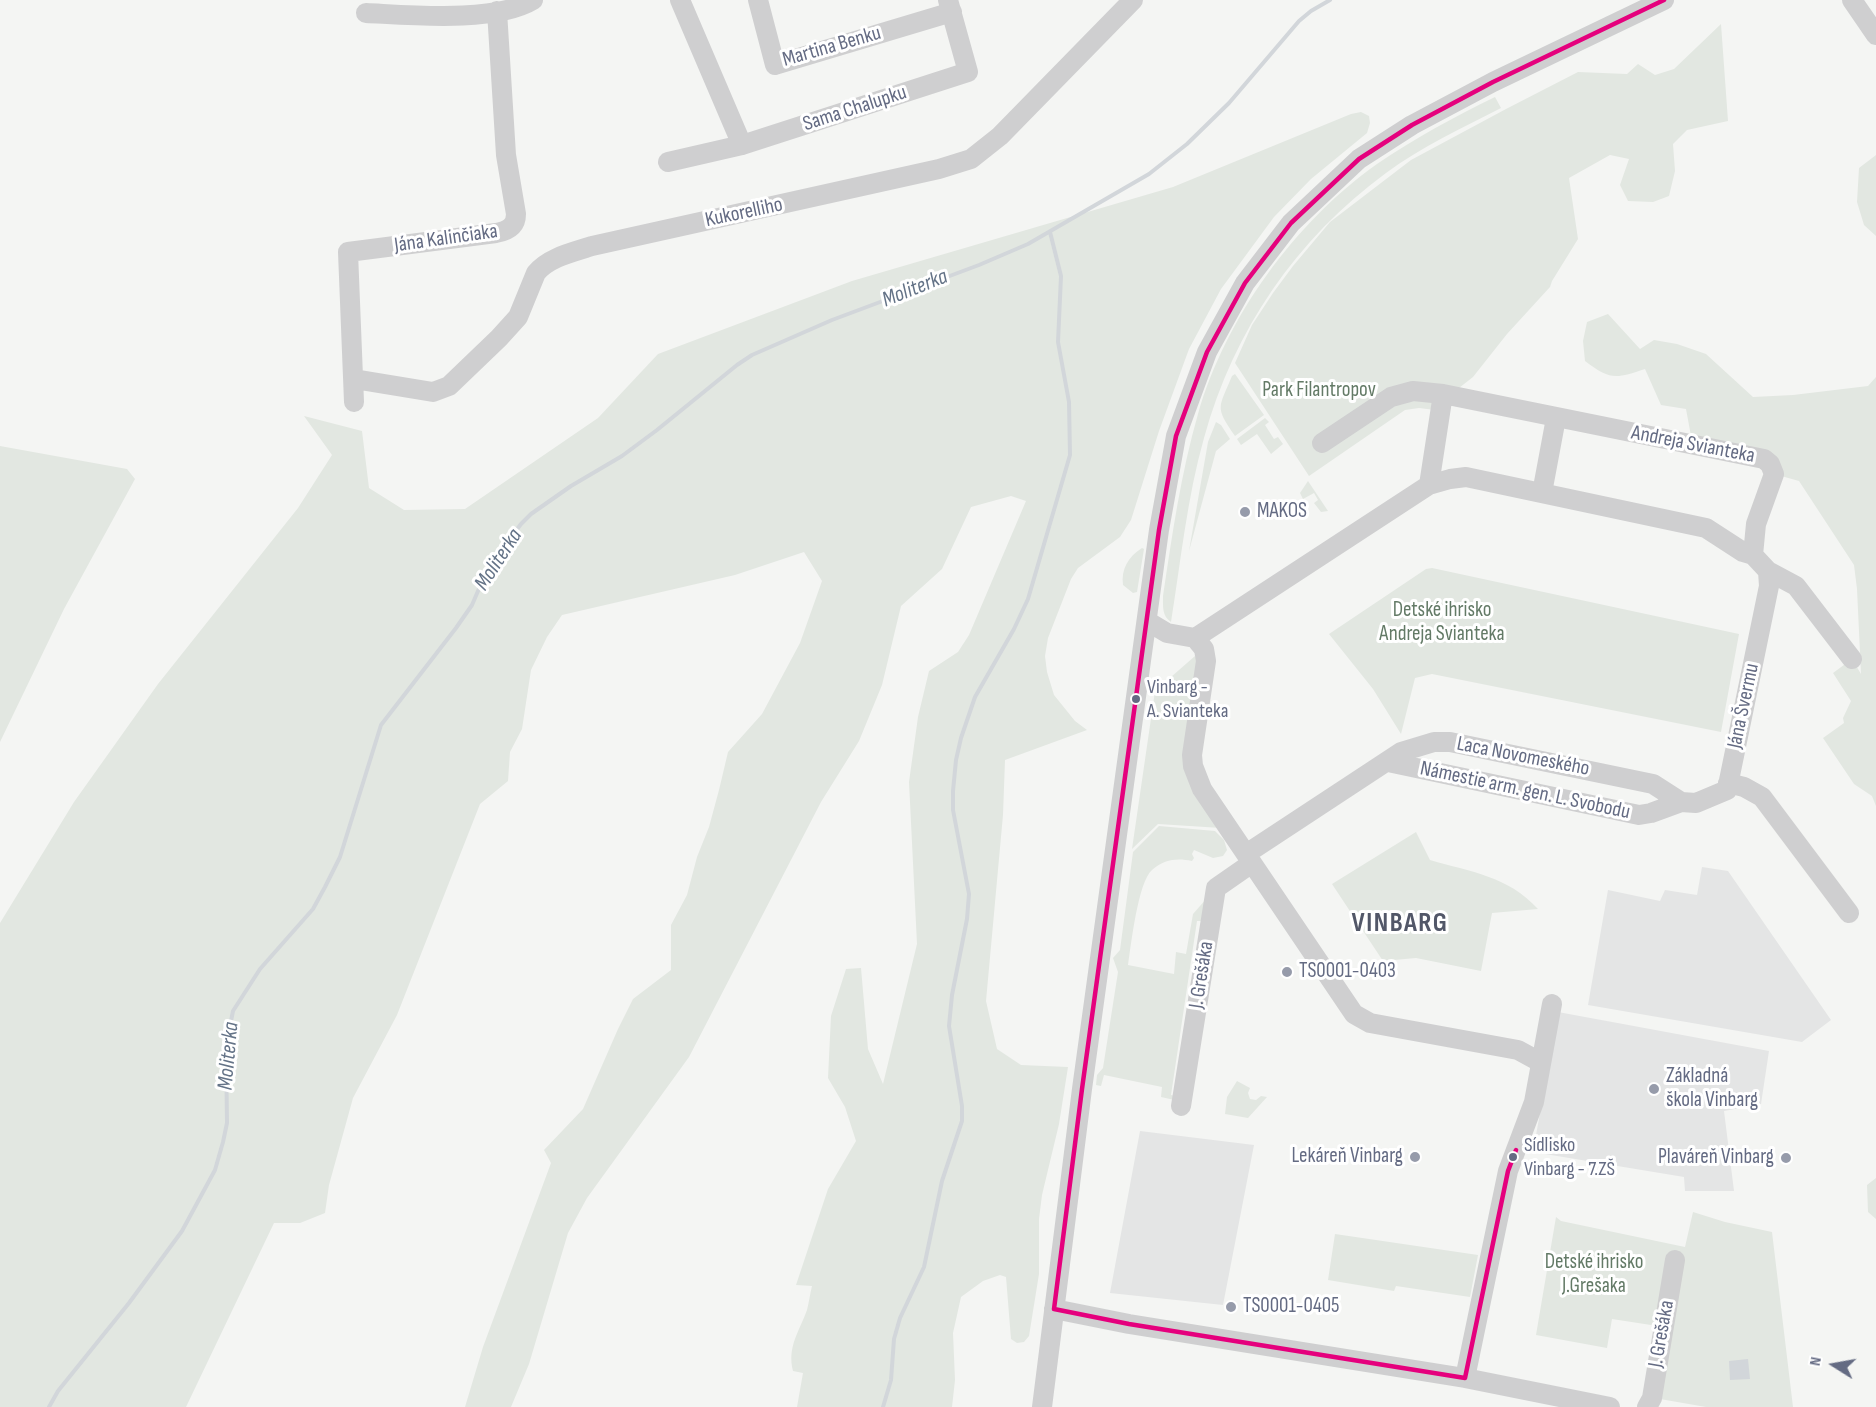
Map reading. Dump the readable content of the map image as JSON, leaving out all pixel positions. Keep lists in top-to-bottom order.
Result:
{
  "streets": {
    "street": [
      "Martina Benku",
      "Sama Chalupku",
      "Kukorelliho",
      "Jána Kalinčiaka",
      "Andreja Svianteka",
      "Jána Švermu",
      "Laca Novomeského",
      "Námestie arm. gen. L. Svobodu",
      "J. Grešáka"
    ]
  },
  "crossings": [
    ["Martina Benku", "Sama Chalupku"],
    ["Kukorelliho", "Jána Kalinčiaka"],
    ["Laca Novomeského", "Námestie arm. gen. L. Svobodu"],
    ["Laca Novomeského", "J. Grešáka"]
  ],
  "districts": ["VINBARG"],
  "water": ["Moliterka"],
  "parks": ["Park Filantropov", "Detské ihrisko Andreja Svianteka", "Detské ihrisko J.Grešaka"],
  "places": [
    "MAKOS",
    "Vinbarg - A. Svianteka",
    "TS0001-0403",
    "Základná škola Vinbarg",
    "Lekáreň Vinbarg",
    "Sídlisko Vinbarg - 7.ZŠ",
    "Plaváreň Vinbarg",
    "TS0001-0405"
  ],
  "north": "left"
}
